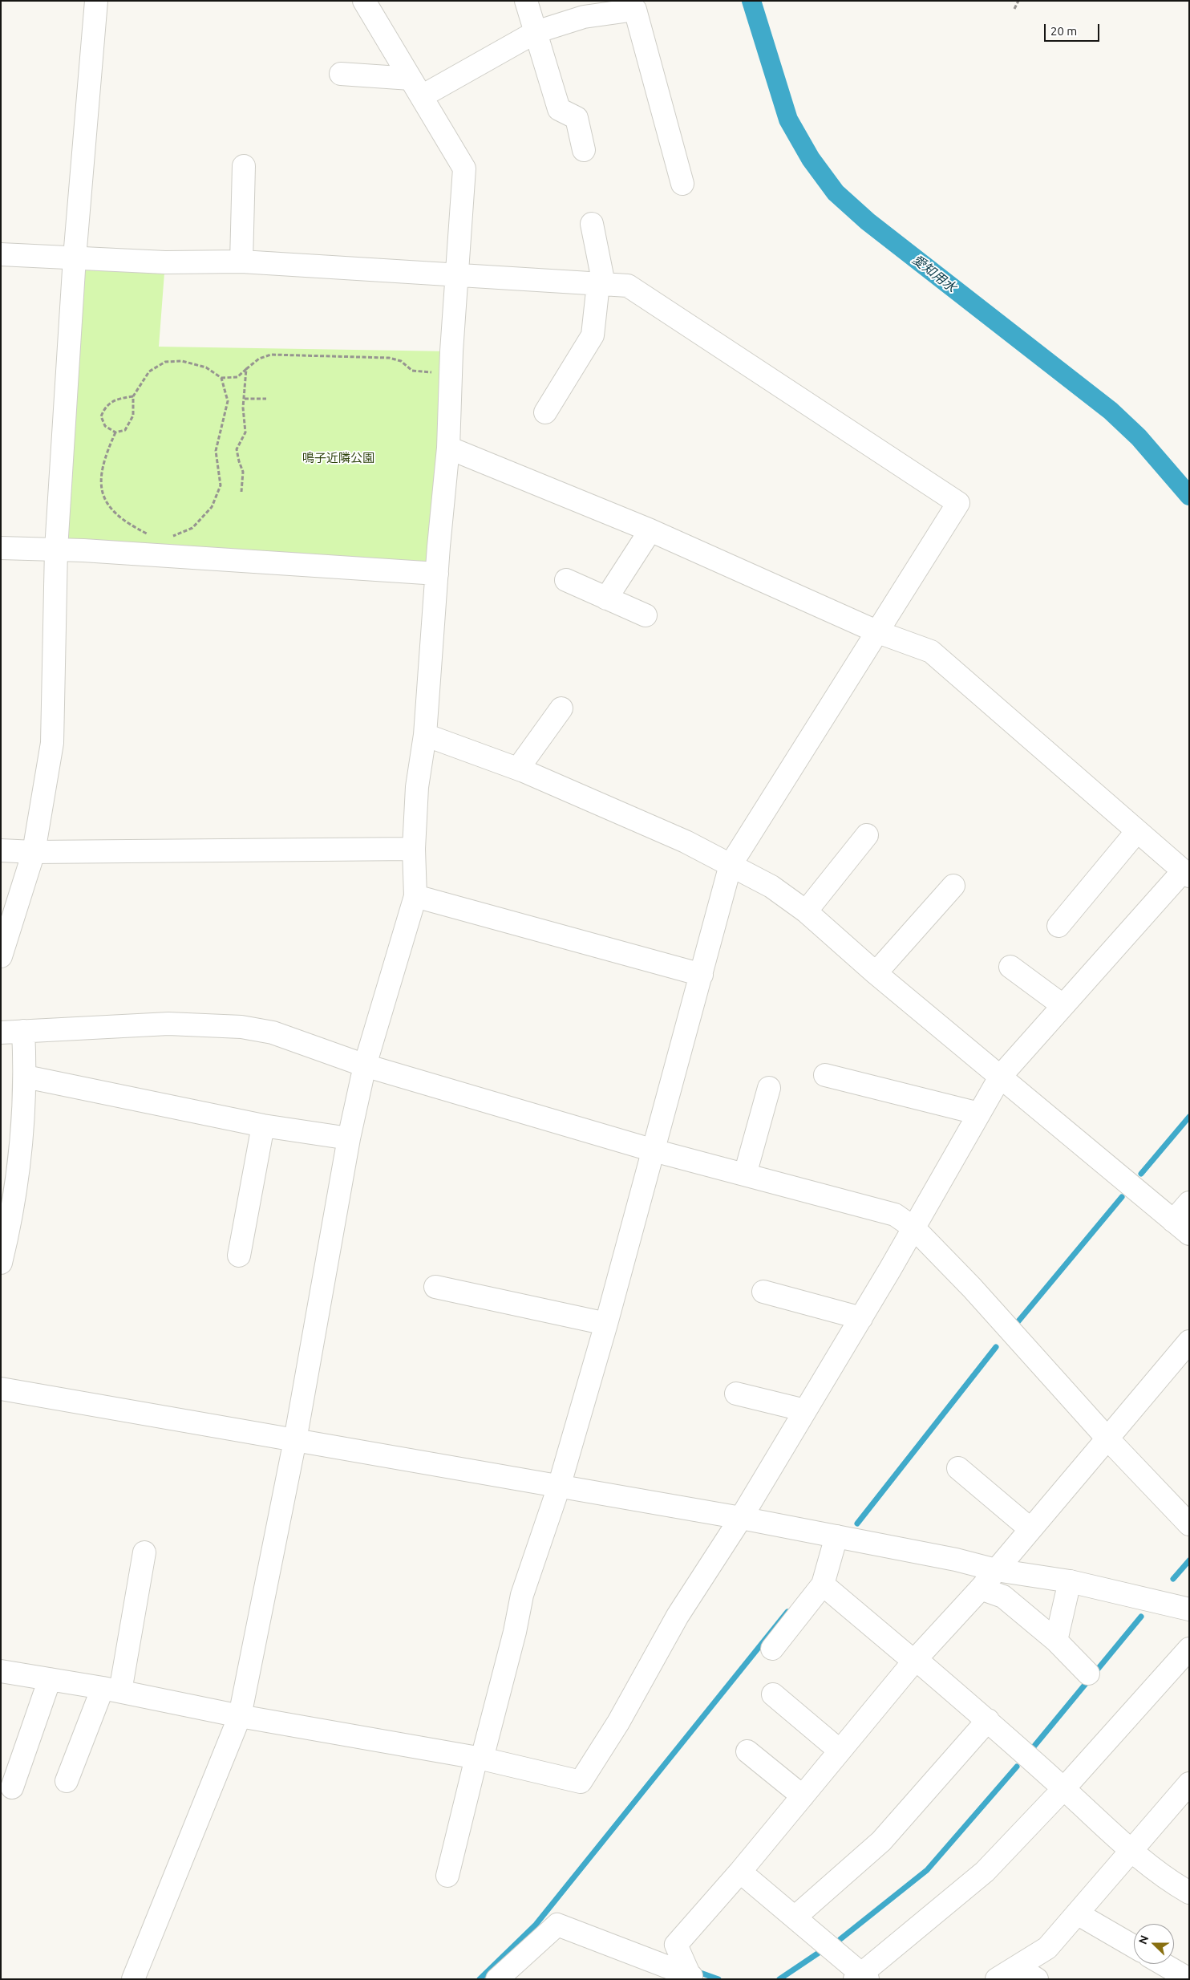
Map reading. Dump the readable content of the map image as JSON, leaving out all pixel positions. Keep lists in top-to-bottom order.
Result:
{
  "water": ["愛知用水"],
  "parks": ["鳴子近隣公園"],
  "scale_bar": "20 m",
  "north": "left"
}
